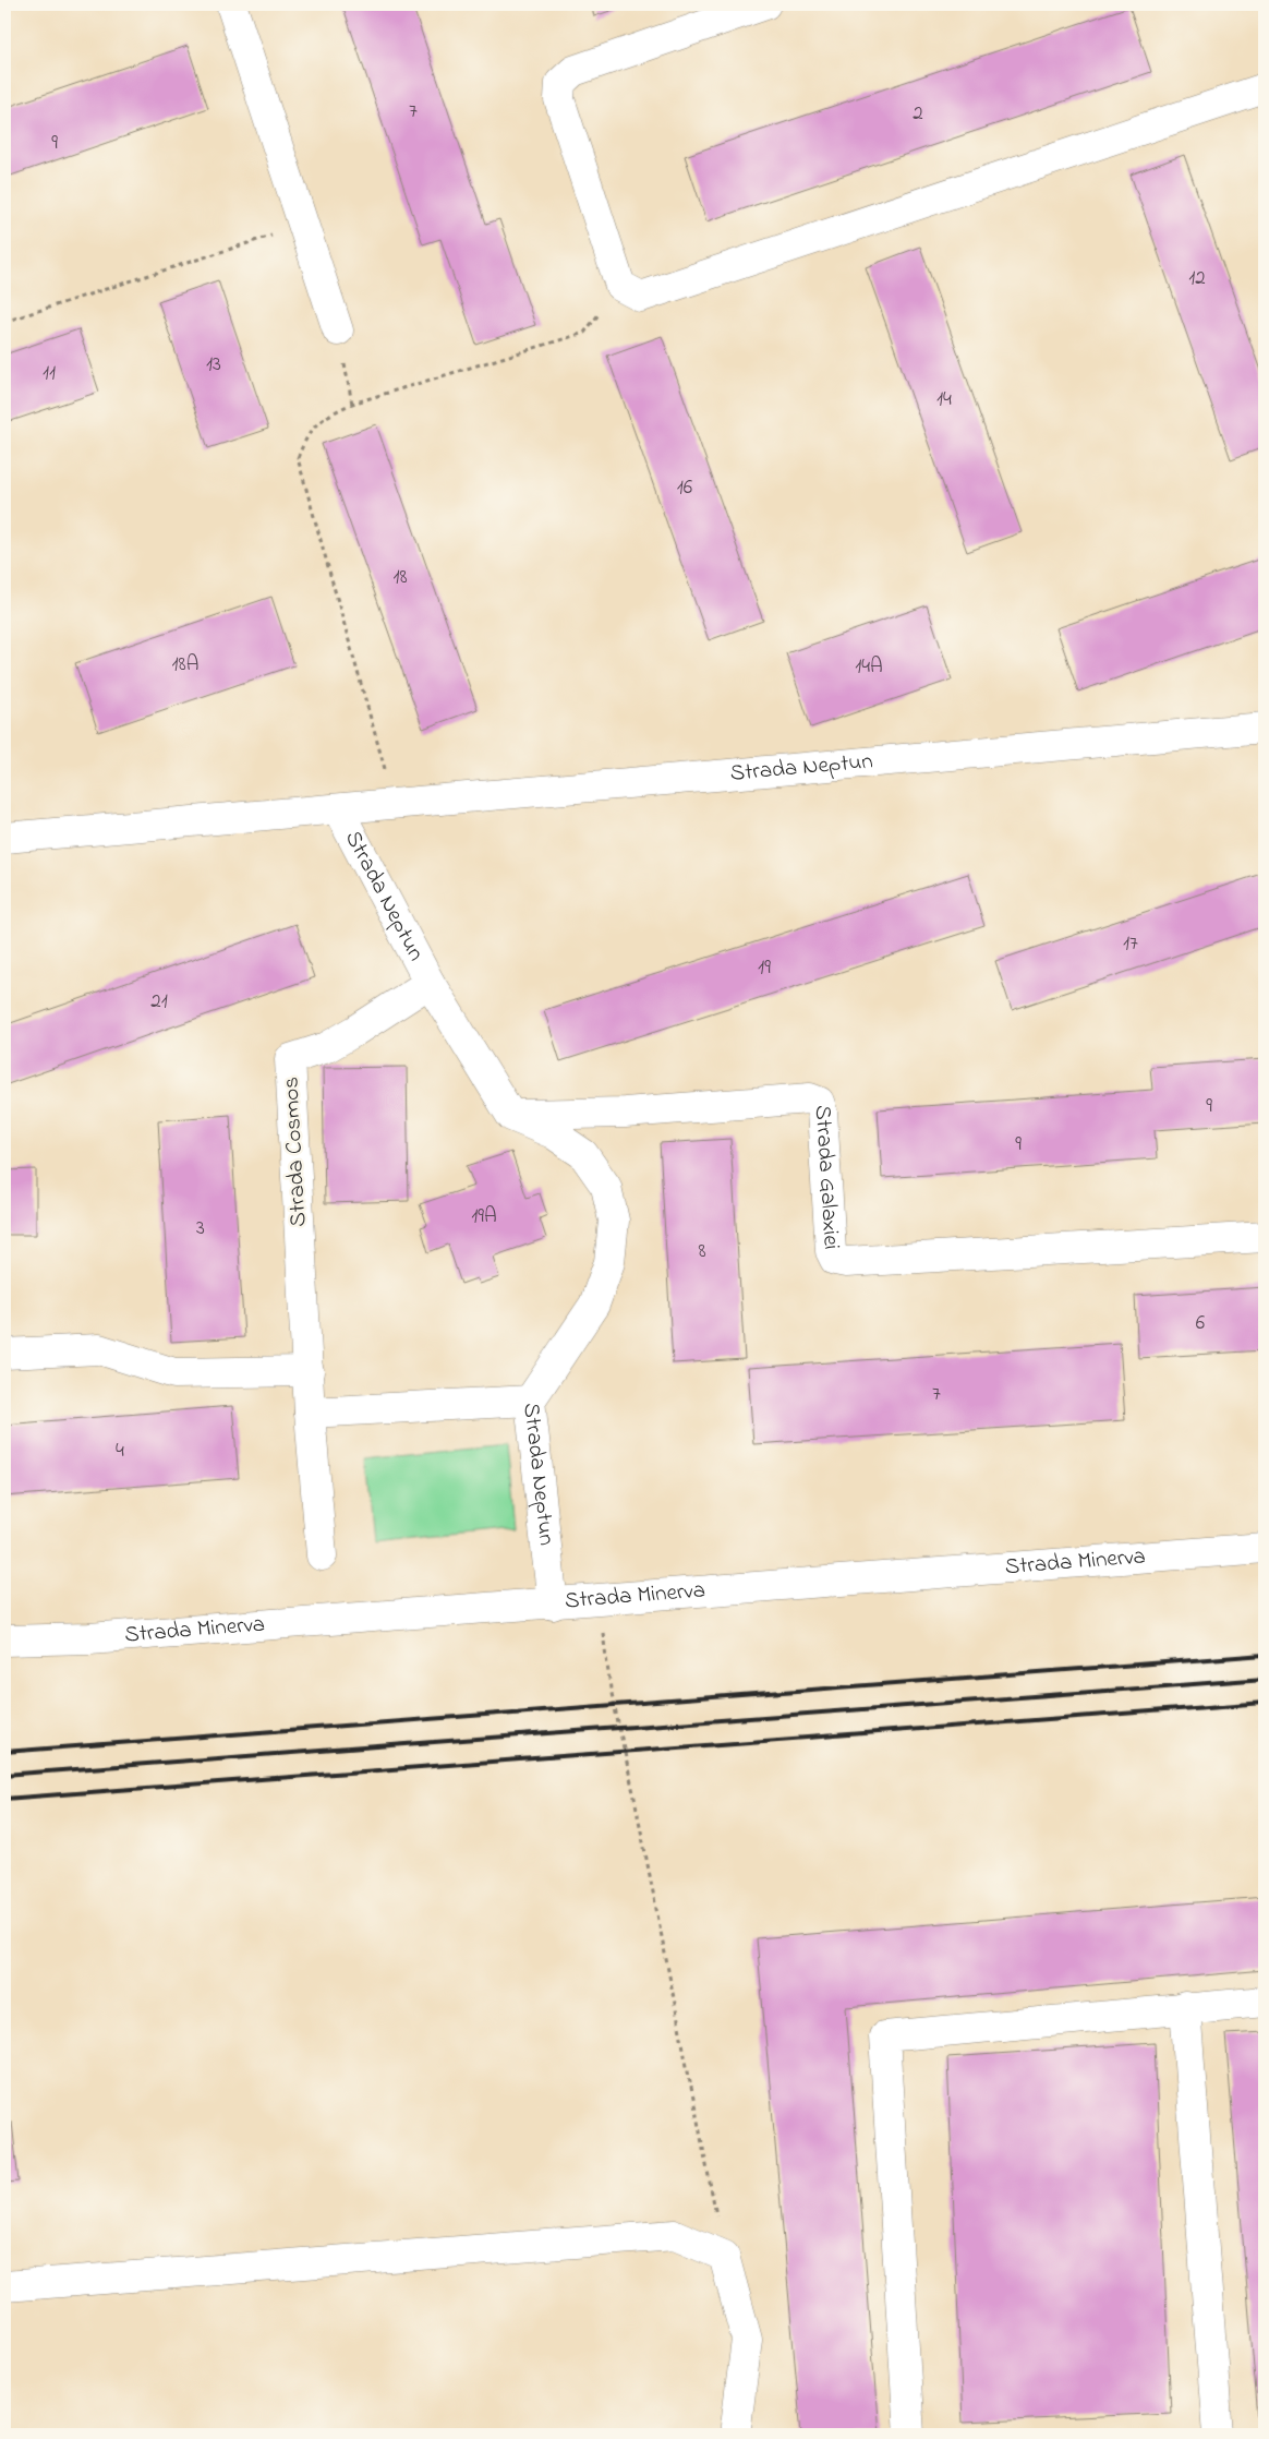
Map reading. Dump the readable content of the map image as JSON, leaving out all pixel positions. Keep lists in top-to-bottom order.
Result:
{
  "streets": {
    "street": [
      "Strada Neptun",
      "Strada Cosmos",
      "Strada Galaxiei",
      "Strada Minerva"
    ]
  },
  "crossings": [
    ["Strada Neptun", "Strada Cosmos"],
    ["Strada Neptun", "Strada Galaxiei"],
    ["Strada Neptun", "Strada Minerva"]
  ],
  "house_numbers": [
    "7",
    "2",
    "9",
    "12",
    "13",
    "11",
    "14",
    "16",
    "18",
    "18A",
    "14A",
    "17",
    "19",
    "21",
    "9",
    "9",
    "19A",
    "3",
    "8",
    "6",
    "7",
    "4"
  ]
}
